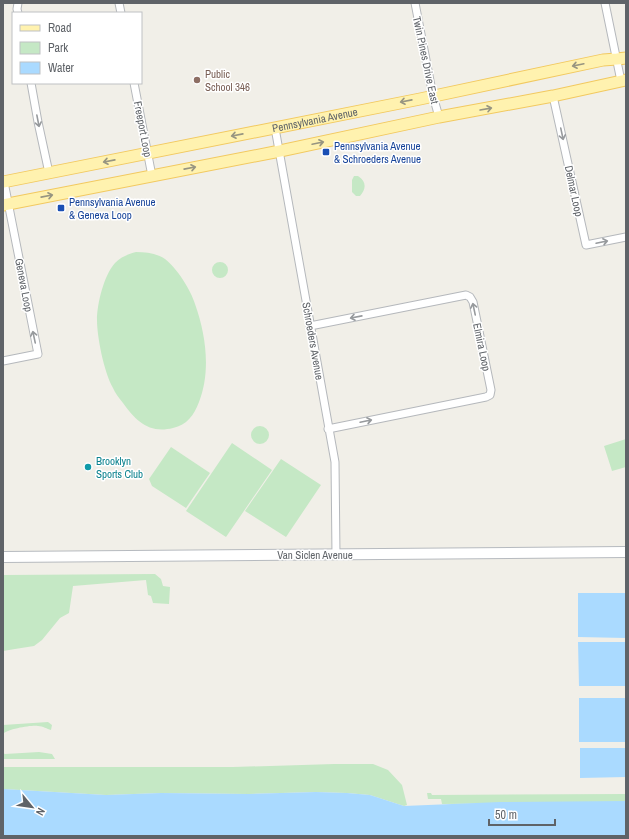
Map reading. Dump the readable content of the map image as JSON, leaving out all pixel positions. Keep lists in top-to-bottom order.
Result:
{
  "streets": {
    "main road": ["Pennsylvania Avenue"],
    "street": [
      "Twin Pines Drive East",
      "Freeport Loop",
      "Delmar Loop",
      "Geneva Loop",
      "Schroeders Avenue",
      "Elmira Loop",
      "Van Siclen Avenue"
    ]
  },
  "crossings": [
    ["Twin Pines Drive East", "Pennsylvania Avenue"],
    ["Pennsylvania Avenue", "Freeport Loop"],
    ["Pennsylvania Avenue", "Delmar Loop"],
    ["Pennsylvania Avenue", "Geneva Loop"],
    ["Pennsylvania Avenue", "Schroeders Avenue"],
    ["Schroeders Avenue", "Elmira Loop"],
    ["Schroeders Avenue", "Van Siclen Avenue"]
  ],
  "one_way": ["Delmar Loop", "Geneva Loop"],
  "places": {
    "other": ["Public School 346", "Brooklyn Sports Club"],
    "transit": ["Pennsylvania Avenue & Schroeders Avenue", "Pennsylvania Avenue & Geneva Loop"]
  },
  "legend": ["Road", "Park", "Water"],
  "scale_bar": "50 m",
  "north": "bottom right"
}
